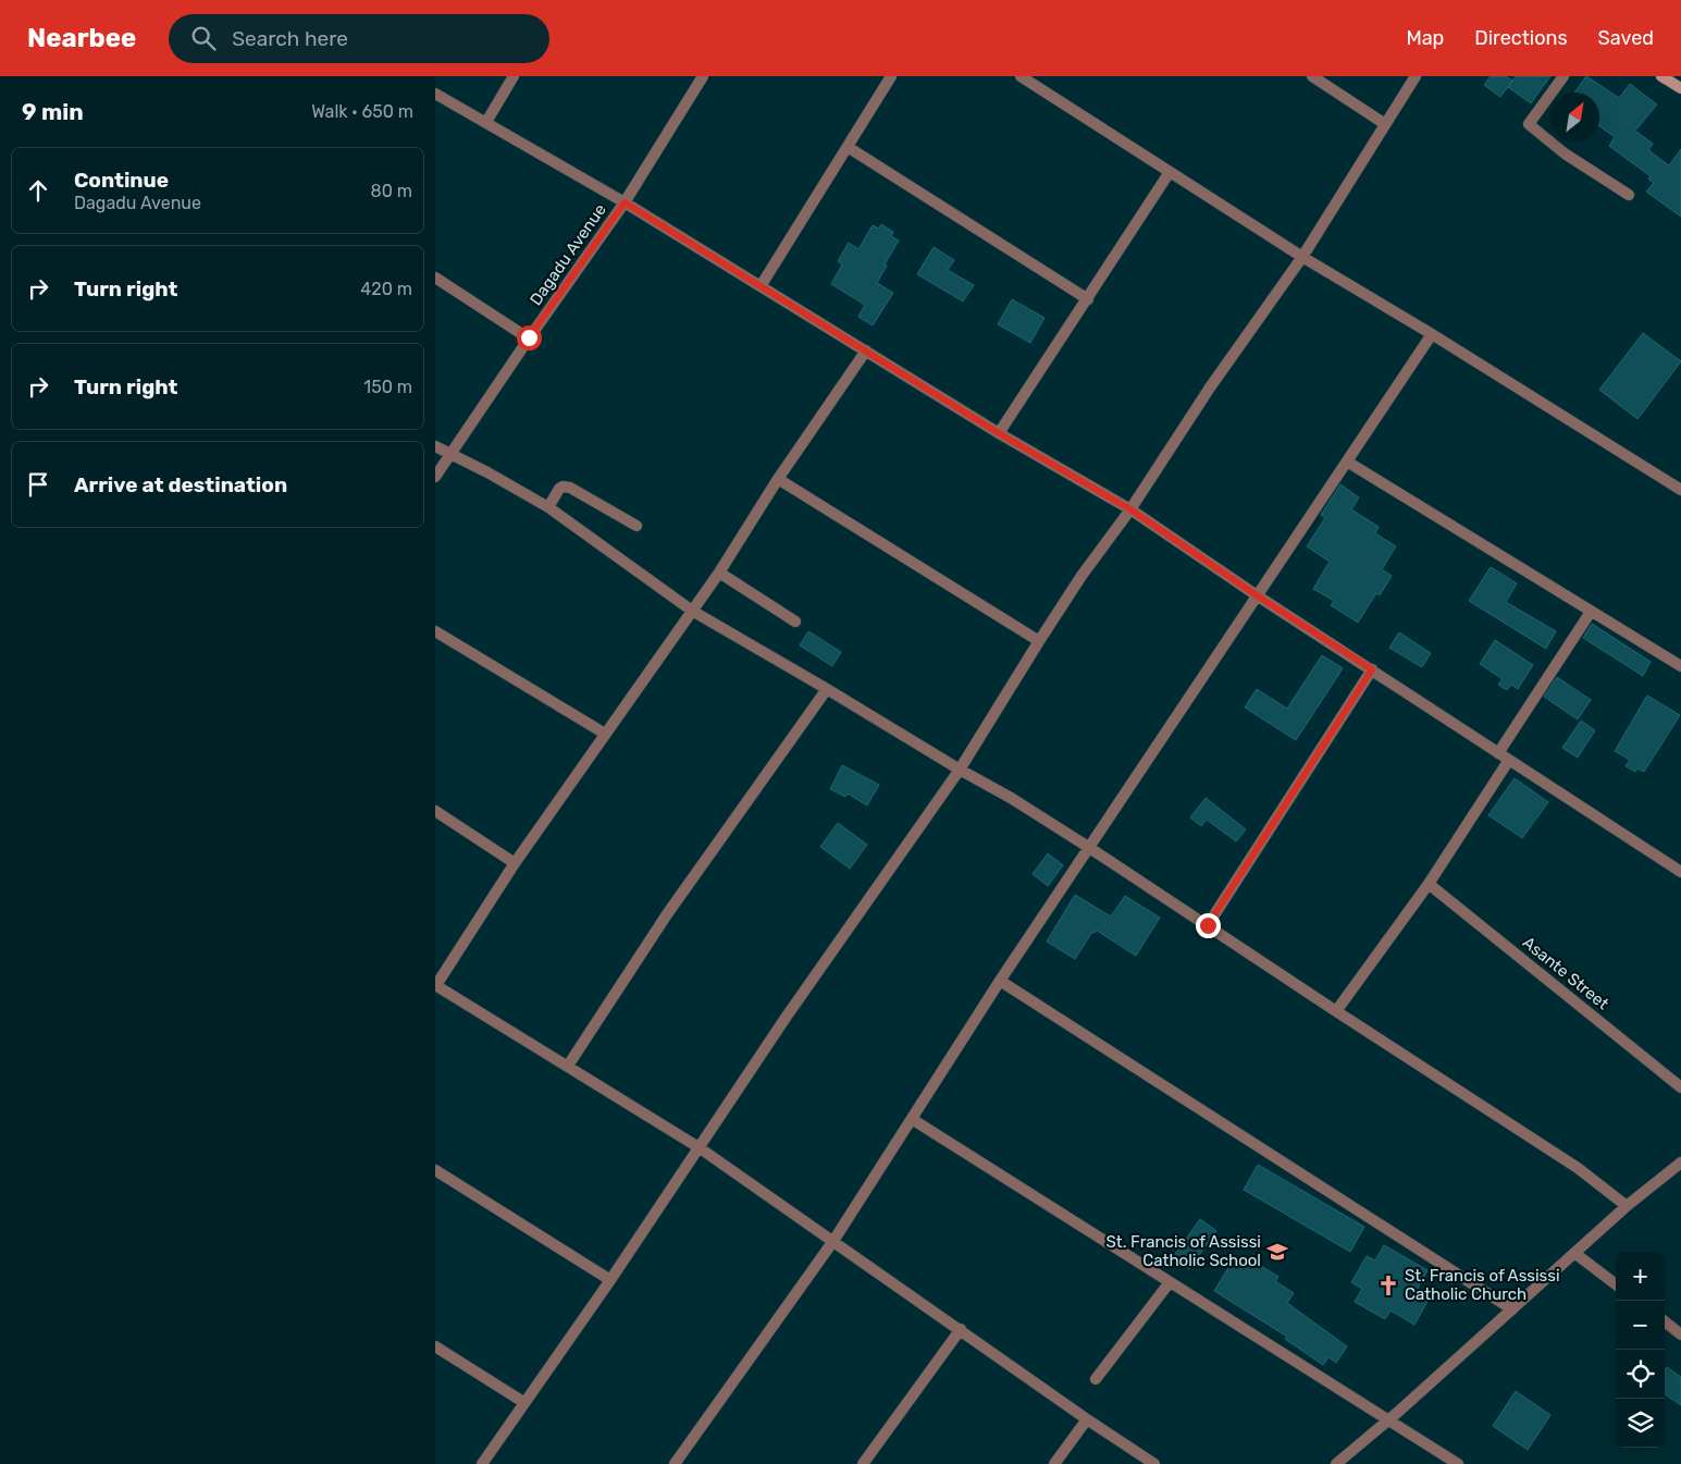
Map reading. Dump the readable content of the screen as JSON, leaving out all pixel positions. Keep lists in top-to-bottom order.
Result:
{
  "streets": {
    "street": ["Dagadu Avenue", "Asante Street"]
  },
  "places": {
    "school or university": ["St. Francis of Assissi Catholic School"],
    "church": ["St. Francis of Assissi Catholic Church"]
  },
  "north": "top right",
  "page": {
    "header": "Nearbee",
    "search": "Search here",
    "nav": ["Map", "Directions", "Saved"],
    "heading": ["9 min", "Walk · 650 m"],
    "list": [
      ["Continue", "Dagadu Avenue", "80 m"],
      ["Turn right", "420 m"],
      ["Turn right", "150 m"],
      "Arrive at destination"
    ],
    "map_buttons": ["+", "−"]
  }
}
